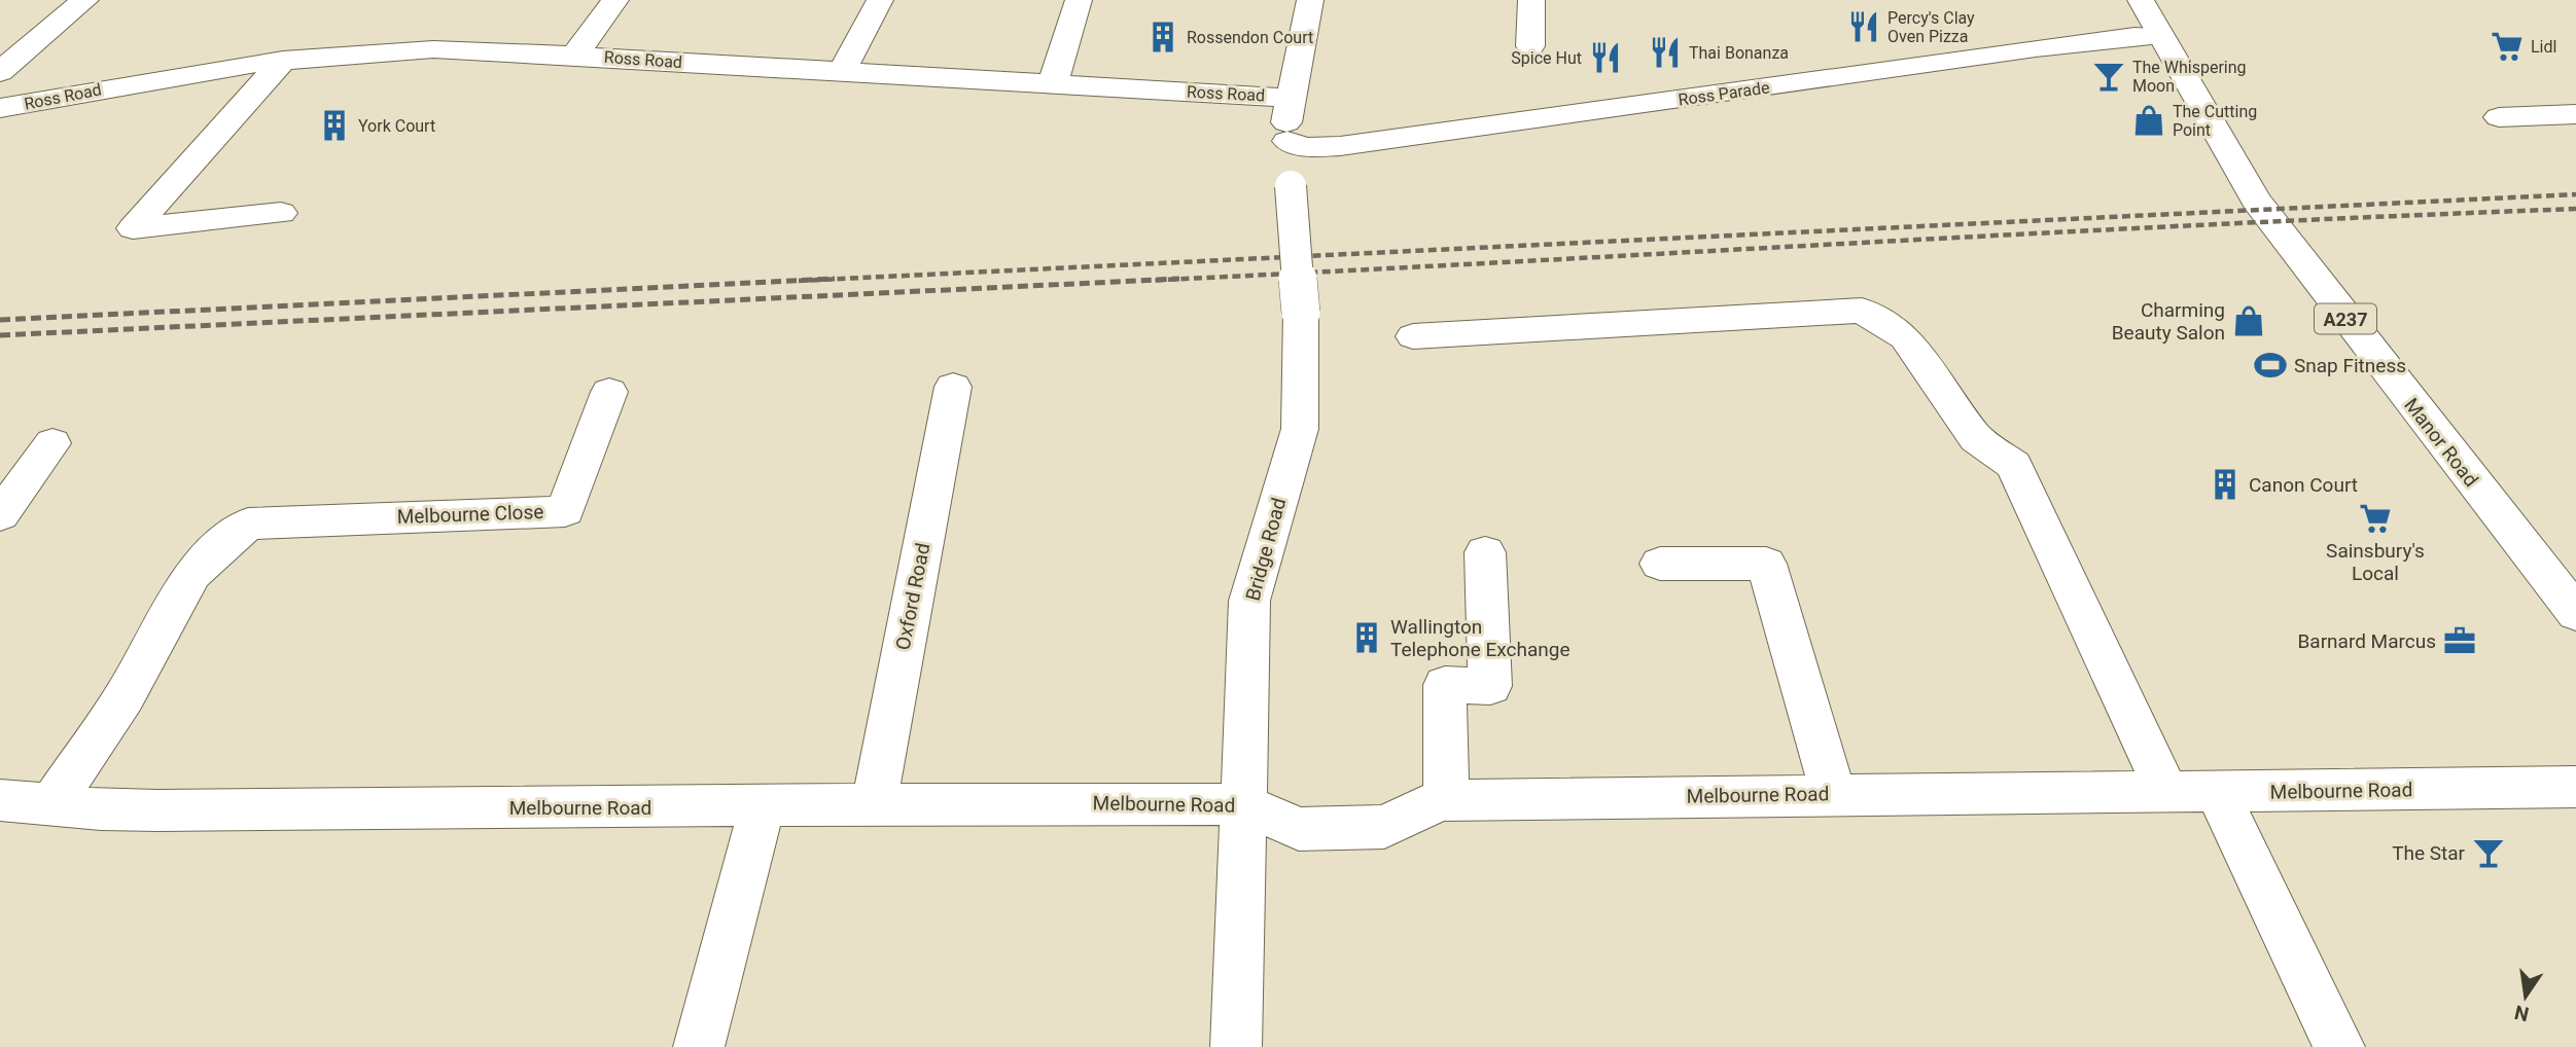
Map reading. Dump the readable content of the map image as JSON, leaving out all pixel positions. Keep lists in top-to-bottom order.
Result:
{
  "streets": {
    "street": [
      "Ross Road",
      "Ross Parade",
      "A237",
      "Manor Road",
      "Melbourne Close",
      "Bridge Road",
      "Oxford Road",
      "Melbourne Road"
    ]
  },
  "crossings": [
    ["Ross Road", "Bridge Road"],
    ["Ross Parade", "A237"],
    ["Ross Parade", "Manor Road"],
    ["Ross Parade", "Bridge Road"],
    ["A237", "Manor Road"],
    ["Melbourne Close", "Melbourne Road"],
    ["Bridge Road", "Melbourne Road"],
    ["Oxford Road", "Melbourne Road"]
  ],
  "places": {
    "restaurant": ["Percy's Clay Oven Pizza", "Thai Bonanza", "Spice Hut"],
    "building": [
      "Rossendon Court",
      "York Court",
      "Canon Court",
      "Wallington Telephone Exchange"
    ],
    "supermarket": ["Lidl", "Sainsbury's Local"],
    "bar": ["The Whispering Moon", "The Star"],
    "shop": ["The Cutting Point", "Charming Beauty Salon"],
    "sports": ["Snap Fitness"],
    "office": ["Barnard Marcus"]
  },
  "north": "bottom"
}
